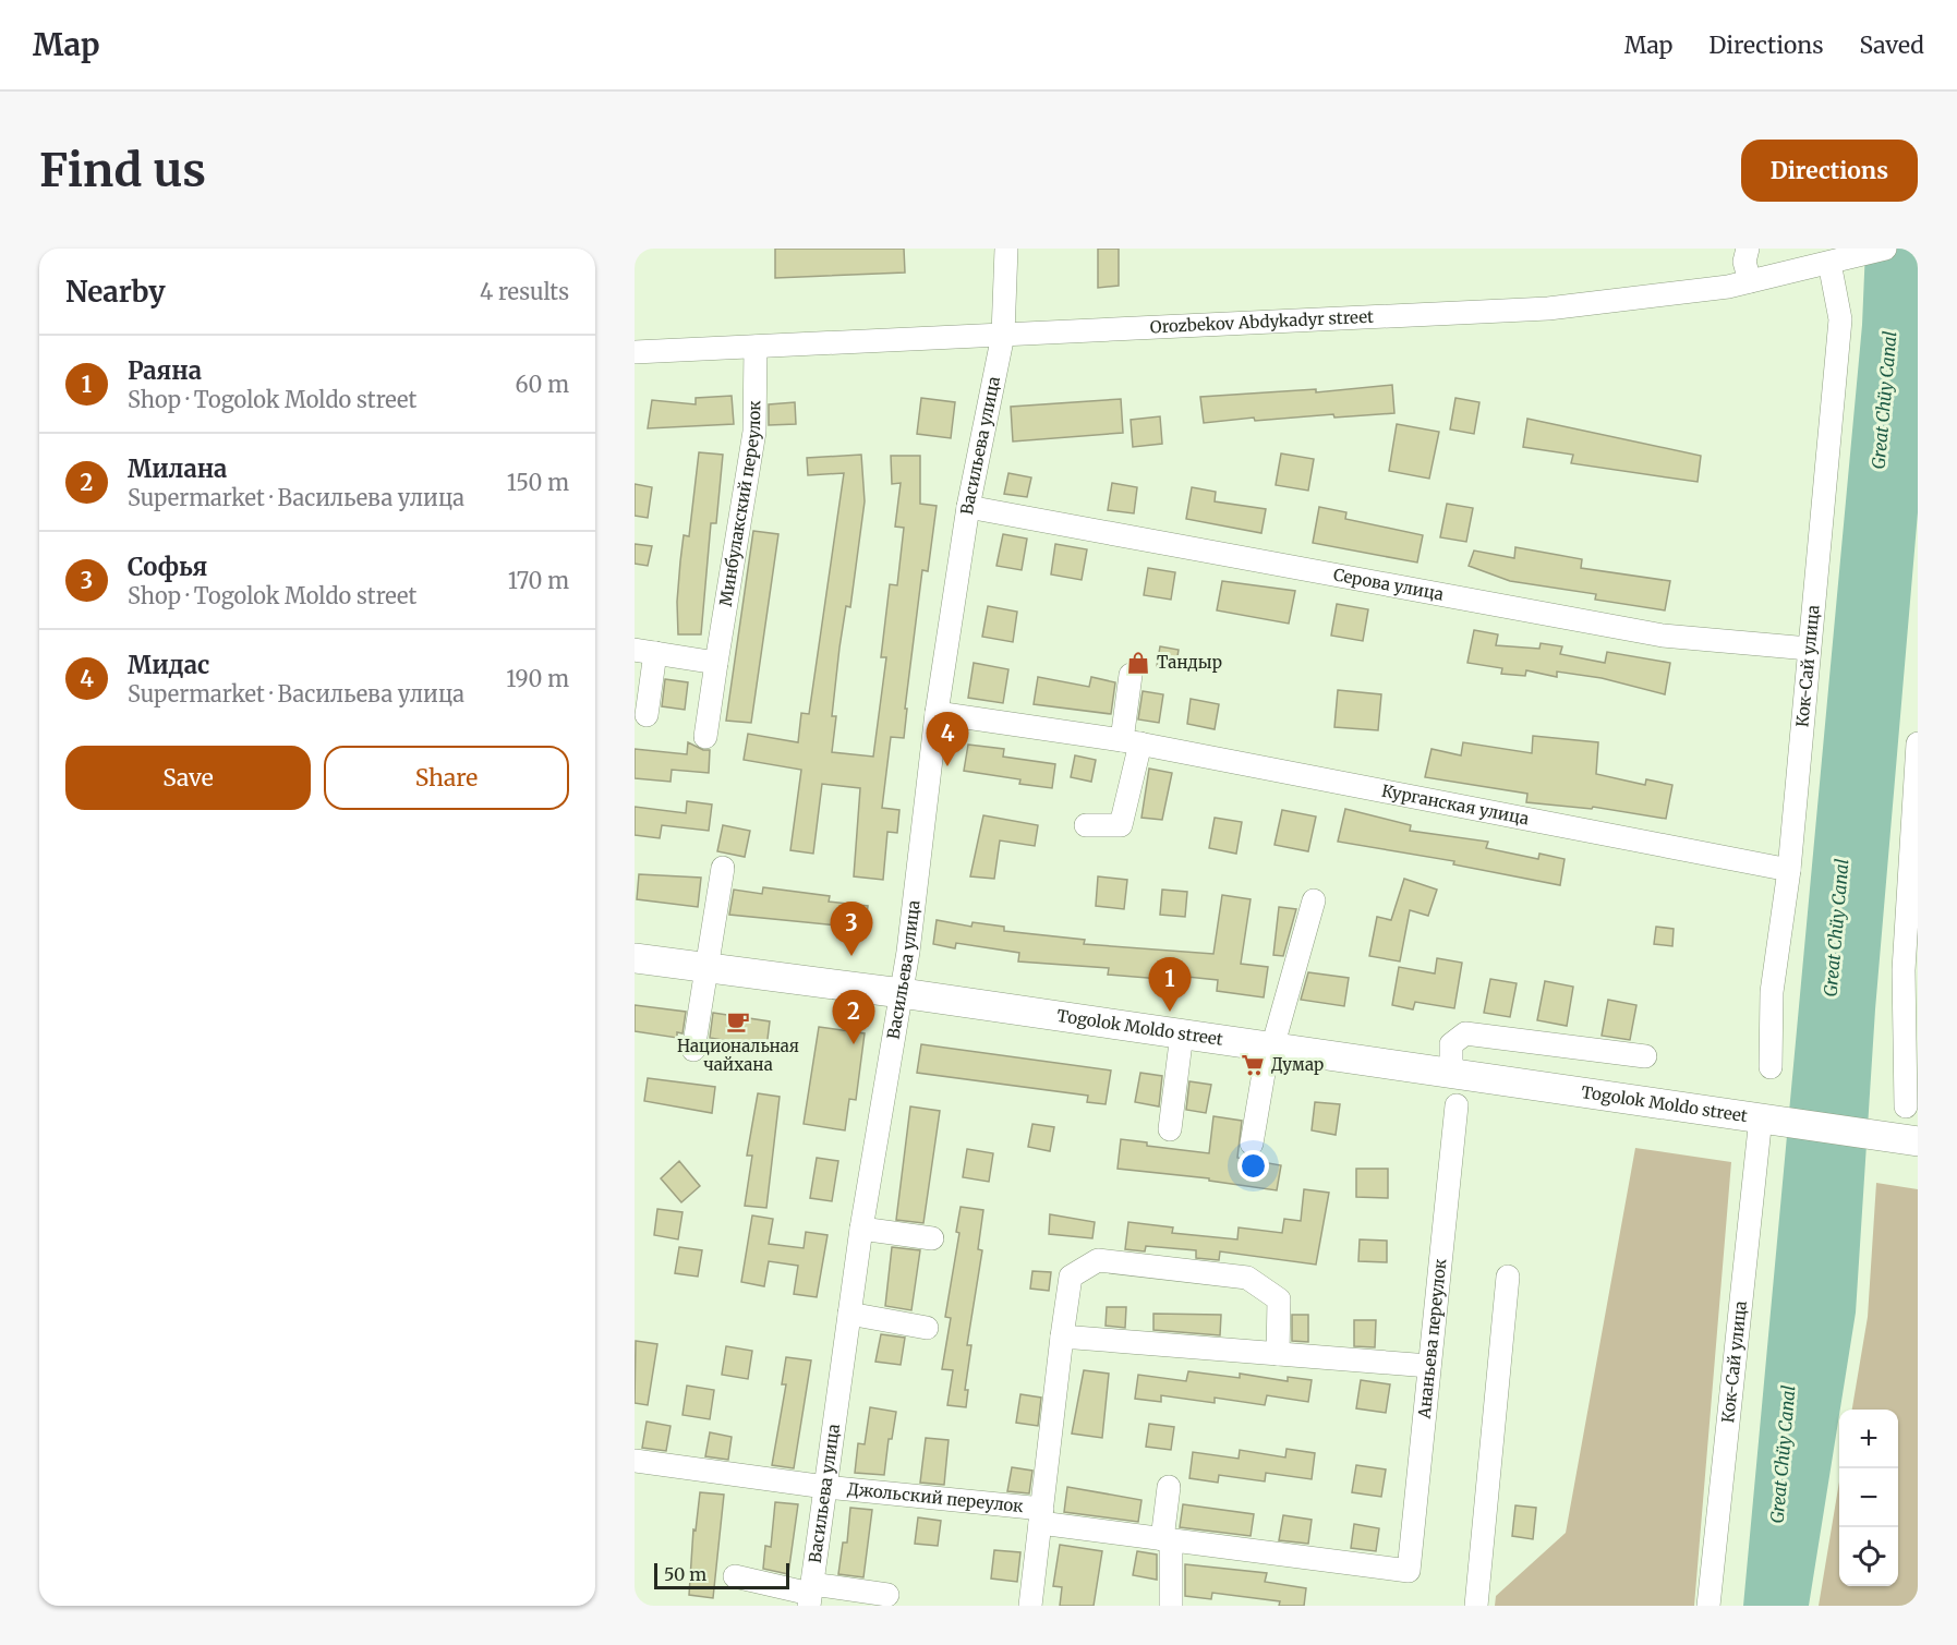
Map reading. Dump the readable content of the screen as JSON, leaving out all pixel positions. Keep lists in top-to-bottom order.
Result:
{
  "streets": {
    "main road": ["Togolok Moldo street"],
    "street": [
      "Orozbekov Abdykadyr street",
      "Васильева улица",
      "Минбулакский переулок",
      "Серова улица",
      "Кок-Сай улица",
      "Курганская улица",
      "Ананьева переулок",
      "Джольский переулок"
    ]
  },
  "crossings": [
    ["Orozbekov Abdykadyr street", "Васильева улица"],
    ["Orozbekov Abdykadyr street", "Минбулакский переулок"],
    ["Orozbekov Abdykadyr street", "Кок-Сай улица"],
    ["Васильева улица", "Серова улица"],
    ["Васильева улица", "Курганская улица"],
    ["Васильева улица", "Togolok Moldo street"],
    ["Васильева улица", "Джольский переулок"],
    ["Серова улица", "Кок-Сай улица"],
    ["Кок-Сай улица", "Курганская улица"],
    ["Кок-Сай улица", "Togolok Moldo street"],
    ["Ананьева переулок", "Джольский переулок"]
  ],
  "water": ["Great Chüy Canal"],
  "places": {
    "shop": ["Тандыр"],
    "cafe": ["Национальная чайхана"],
    "supermarket": ["Думар"]
  },
  "scale_bar": "50 m",
  "page": {
    "header": "Map",
    "nav": ["Map", "Directions", "Saved"],
    "buttons": [
      "Directions",
      ["Save", "Share"]
    ],
    "title": "Find us",
    "heading": ["Nearby", "4 results"],
    "list": [
      {
        "mark": "1",
        "name": "Раяна",
        "note": "Shop · Togolok Moldo street",
        "value": "60 m"
      },
      {
        "mark": "2",
        "name": "Милана",
        "note": "Supermarket · Васильева улица",
        "value": "150 m"
      },
      {
        "mark": "3",
        "name": "Софья",
        "note": "Shop · Togolok Moldo street",
        "value": "170 m"
      },
      {
        "mark": "4",
        "name": "Мидас",
        "note": "Supermarket · Васильева улица",
        "value": "190 m"
      }
    ],
    "pins": [
      "4",
      "3",
      "1",
      "2"
    ],
    "map_buttons": ["+", "−"],
    "scale": "50 m"
  }
}
